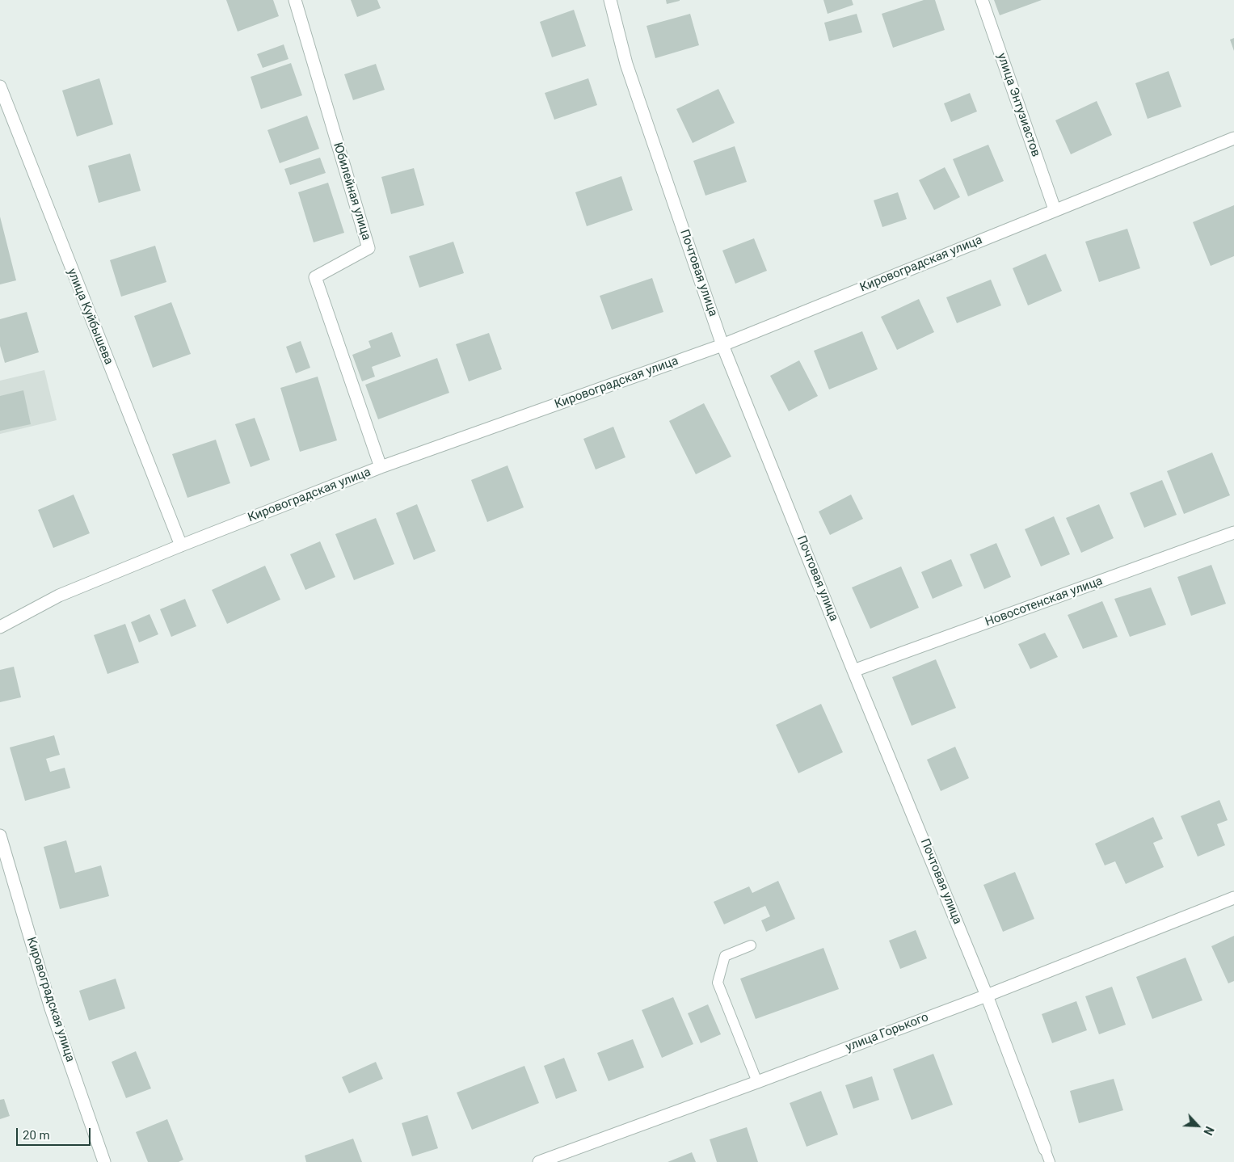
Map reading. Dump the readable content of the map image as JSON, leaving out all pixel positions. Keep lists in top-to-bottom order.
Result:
{
  "streets": {
    "street": [
      "улица Энтузиастов",
      "Юбилейная улица",
      "Кировоградская улица",
      "Почтовая улица",
      "улица Куйбышева",
      "Новосотенская улица",
      "улица Горького"
    ]
  },
  "crossings": [
    ["улица Энтузиастов", "Кировоградская улица"],
    ["Юбилейная улица", "Кировоградская улица"],
    ["Кировоградская улица", "Почтовая улица"],
    ["Кировоградская улица", "улица Куйбышева"],
    ["Почтовая улица", "Новосотенская улица"],
    ["Почтовая улица", "улица Горького"]
  ],
  "scale_bar": "20 m",
  "north": "bottom right"
}
